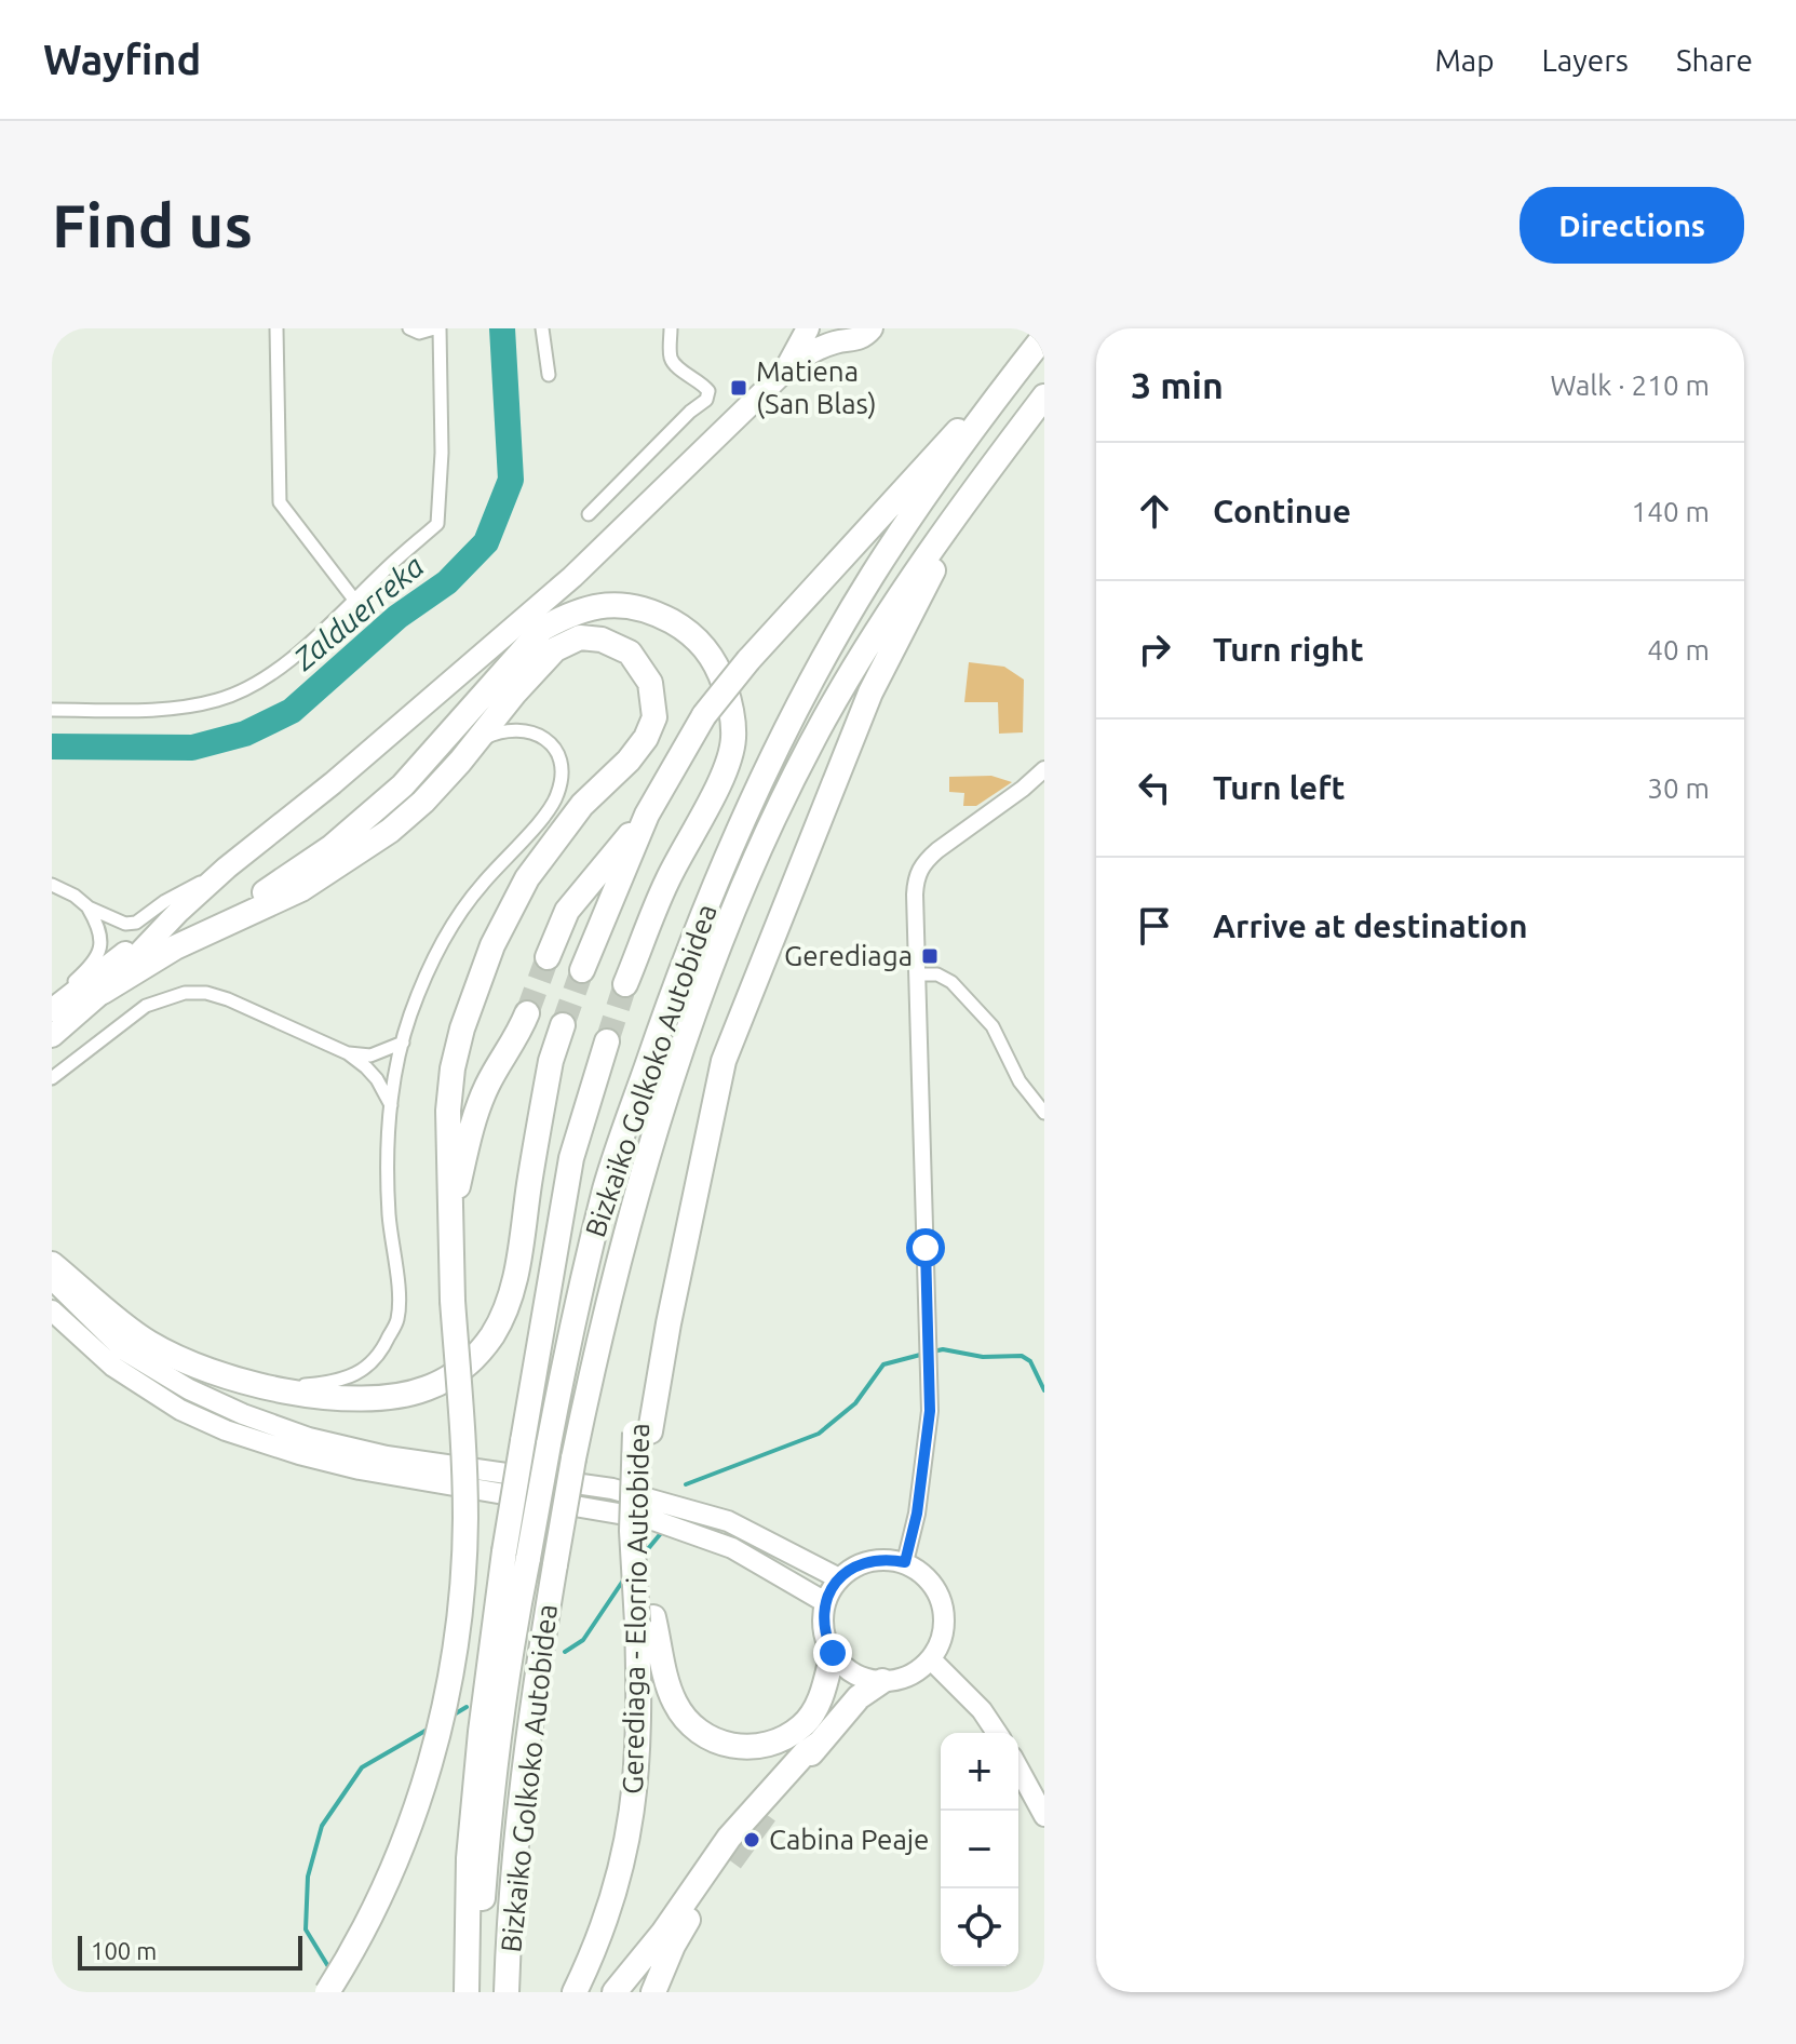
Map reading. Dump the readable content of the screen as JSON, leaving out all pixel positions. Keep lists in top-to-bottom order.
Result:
{
  "streets": {
    "highway": ["Bizkaiko Golkoko Autobidea", "Gerediaga - Elorrio Autobidea"]
  },
  "water": ["Zalduerreka"],
  "places": {
    "transit": ["Matiena (San Blas)", "Gerediaga"],
    "other": ["Cabina Peaje"]
  },
  "scale_bar": "100 m",
  "page": {
    "header": "Wayfind",
    "nav": ["Map", "Layers", "Share"],
    "buttons": "Directions",
    "title": "Find us",
    "heading": ["3 min", "Walk · 210 m"],
    "list": [
      ["Continue", "140 m"],
      ["Turn right", "40 m"],
      ["Turn left", "30 m"],
      "Arrive at destination"
    ],
    "map_buttons": ["+", "−"],
    "scale": "100 m"
  }
}
